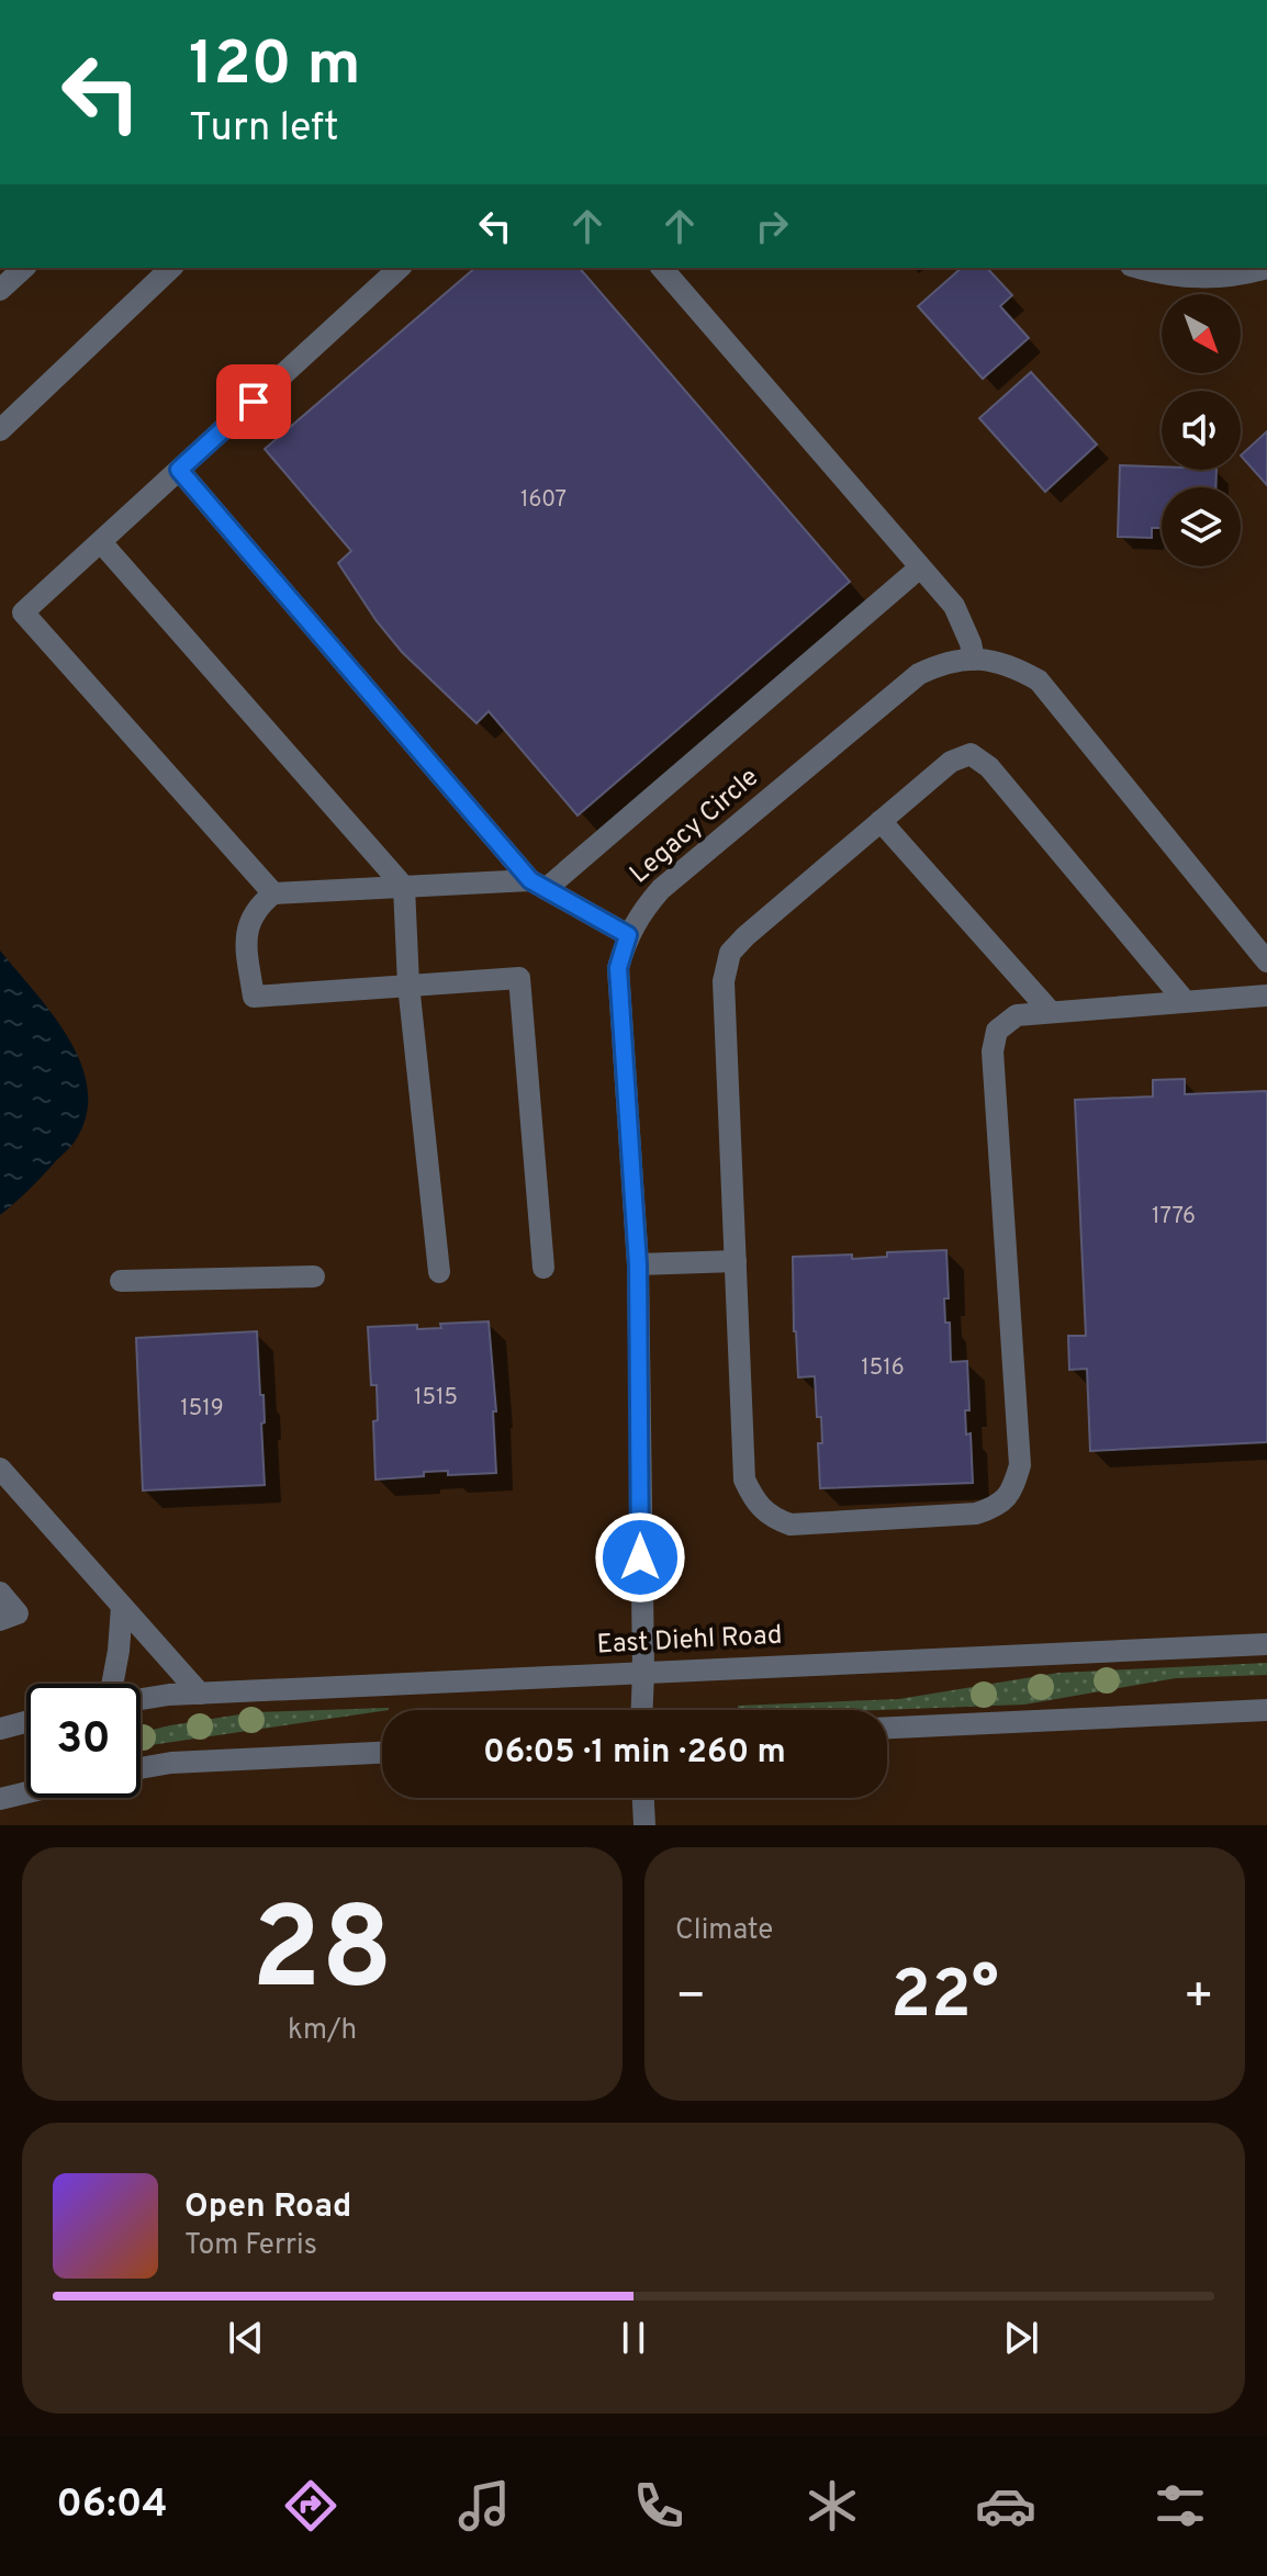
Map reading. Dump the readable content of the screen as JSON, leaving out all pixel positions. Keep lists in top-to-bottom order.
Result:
{
  "streets": {
    "street": ["Legacy Circle", "East Diehl Road"]
  },
  "crossings": [
    ["Legacy Circle", "East Diehl Road"]
  ],
  "house_numbers": [
    "1607",
    "1776",
    "1516",
    "1515",
    "1519"
  ],
  "north": "bottom right",
  "page": {
    "turn": ["120 m", "Turn left"],
    "limit": "30",
    "trip": "06:05 · 1 min · 260 m",
    "tile": [
      ["28", "km/h"],
      "Climate"
    ],
    "heat": ["−", "22°", "+"],
    "song": ["Open Road", "Tom Ferris"],
    "tabs": "06:04"
  }
}
